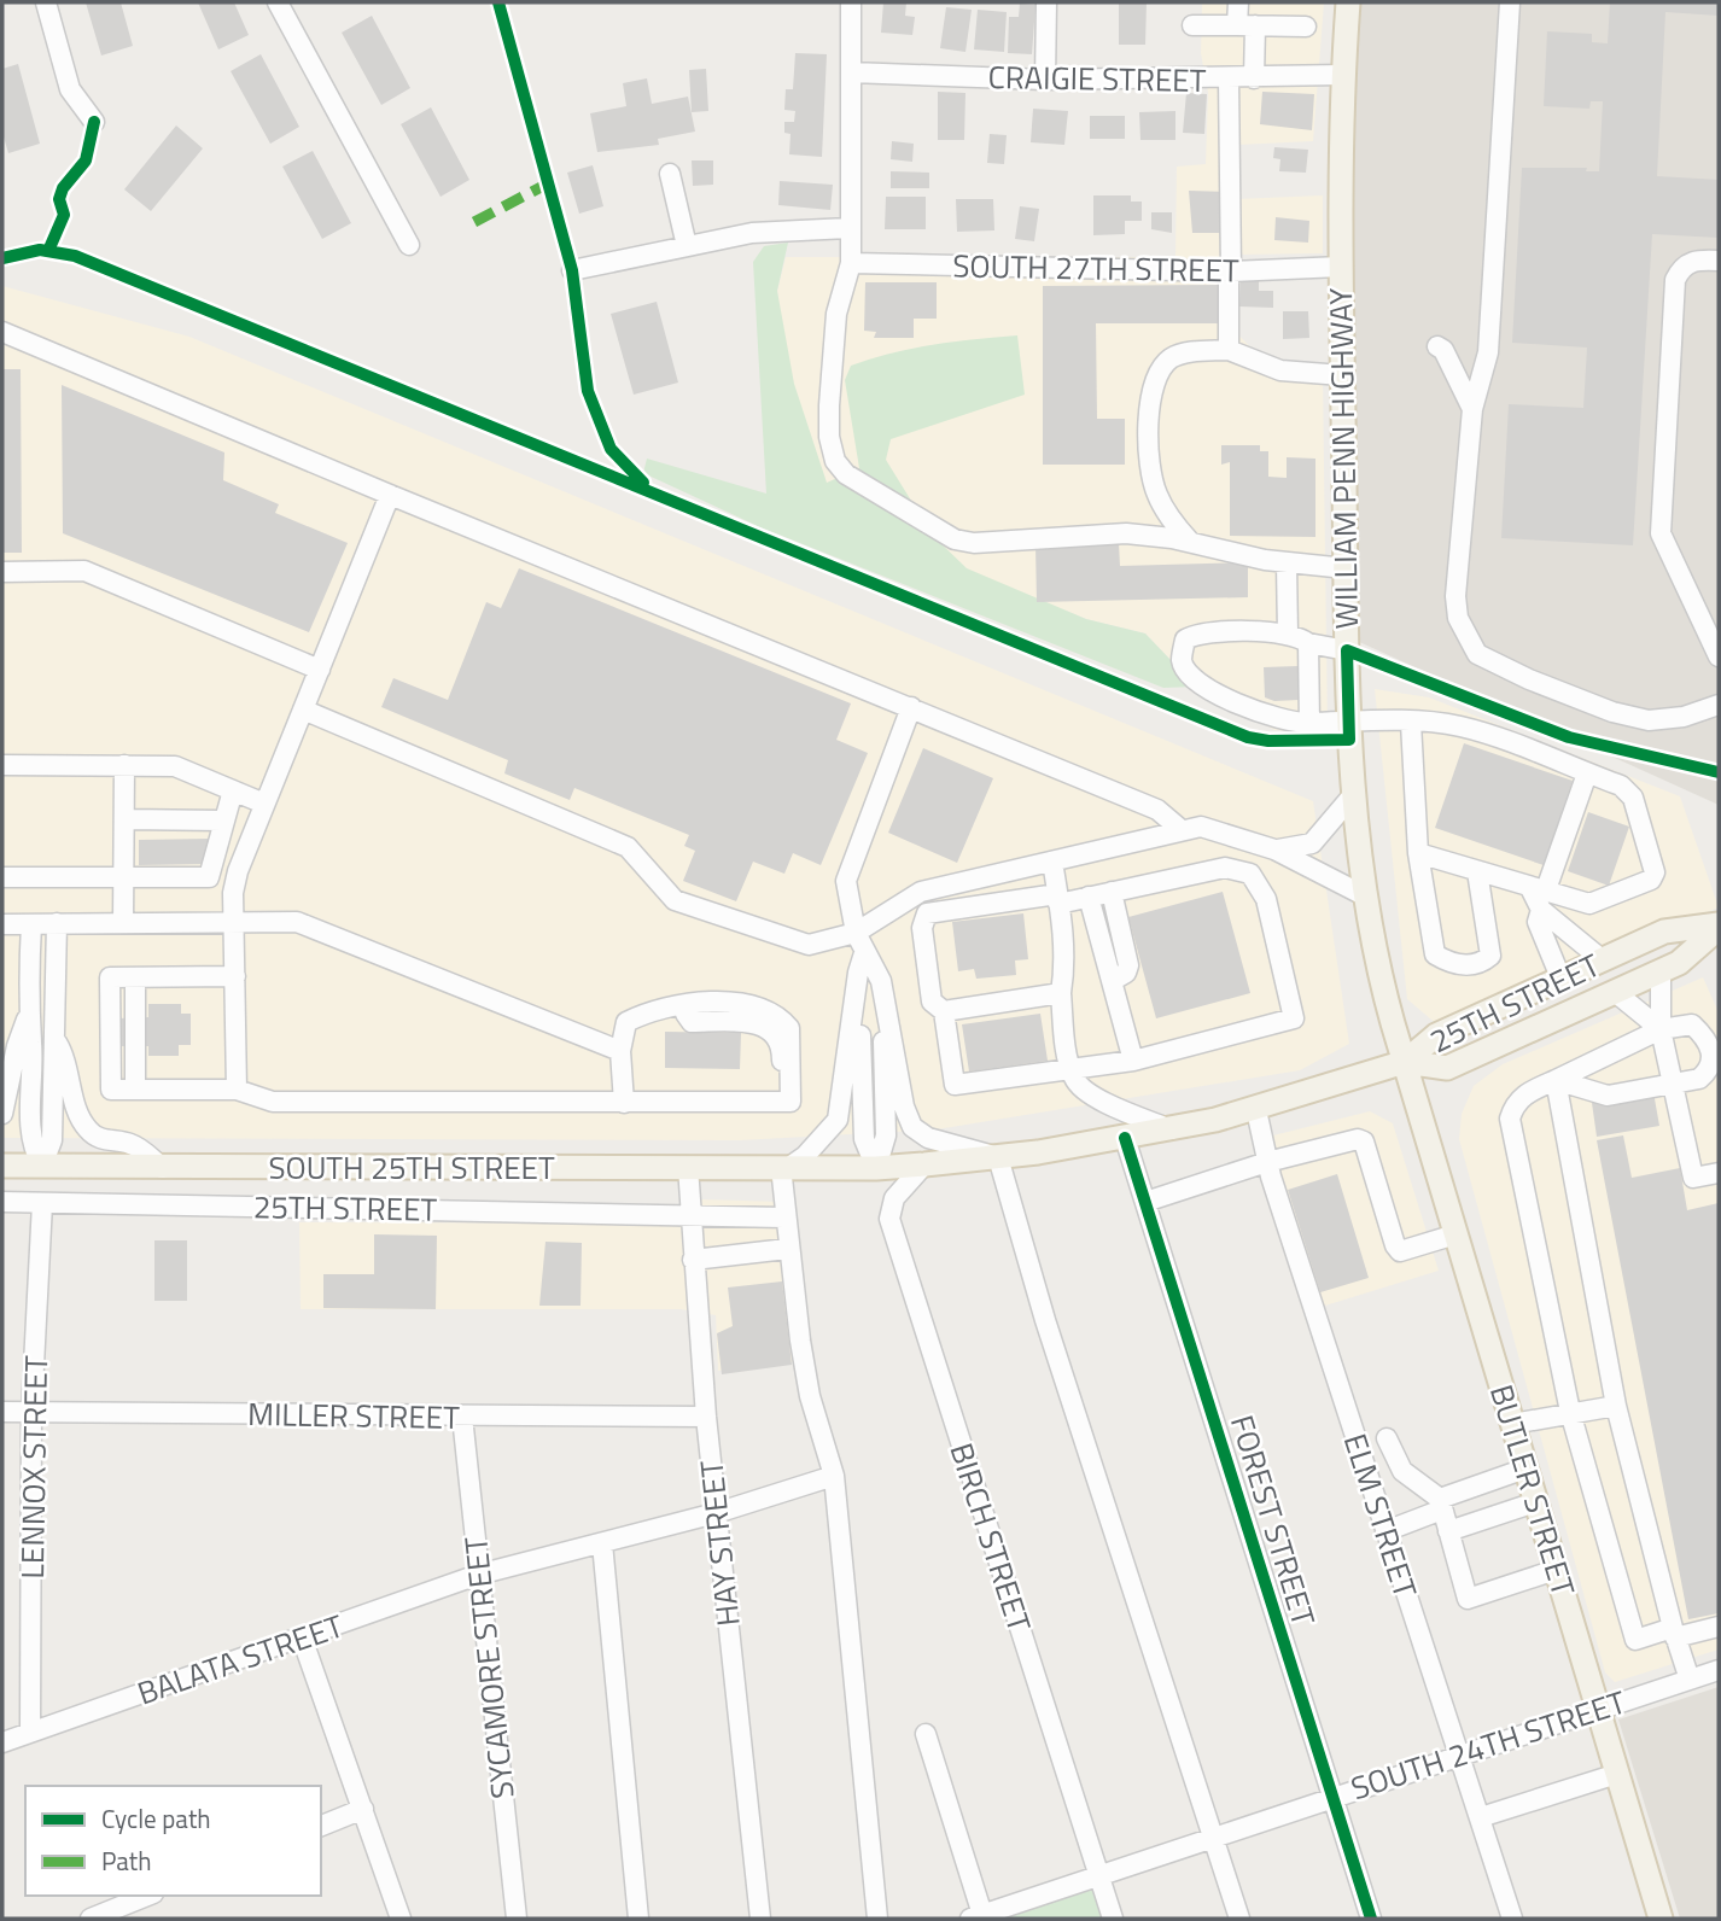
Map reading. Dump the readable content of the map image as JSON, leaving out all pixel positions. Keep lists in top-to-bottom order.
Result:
{
  "streets": {
    "main road": [
      "WILLIAM PENN HIGHWAY",
      "25TH STREET",
      "SOUTH 25TH STREET",
      "BUTLER STREET"
    ],
    "street": [
      "CRAIGIE STREET",
      "SOUTH 27TH STREET",
      "MILLER STREET",
      "LENNOX STREET",
      "ELM STREET",
      "FOREST STREET",
      "BIRCH STREET",
      "HAY STREET",
      "BALATA STREET",
      "SYCAMORE STREET",
      "SOUTH 24TH STREET"
    ]
  },
  "crossings": [
    ["CRAIGIE STREET", "WILLIAM PENN HIGHWAY"],
    ["SOUTH 27TH STREET", "WILLIAM PENN HIGHWAY"],
    ["WILLIAM PENN HIGHWAY", "25TH STREET"],
    ["WILLIAM PENN HIGHWAY", "SOUTH 25TH STREET"],
    ["WILLIAM PENN HIGHWAY", "BUTLER STREET"],
    ["25TH STREET", "SOUTH 25TH STREET"],
    ["25TH STREET", "LENNOX STREET"],
    ["25TH STREET", "BUTLER STREET"],
    ["25TH STREET", "HAY STREET"],
    ["SOUTH 25TH STREET", "BUTLER STREET"],
    ["SOUTH 25TH STREET", "ELM STREET"],
    ["SOUTH 25TH STREET", "FOREST STREET"],
    ["SOUTH 25TH STREET", "BIRCH STREET"],
    ["SOUTH 25TH STREET", "HAY STREET"],
    ["MILLER STREET", "LENNOX STREET"],
    ["MILLER STREET", "HAY STREET"],
    ["MILLER STREET", "SYCAMORE STREET"],
    ["LENNOX STREET", "BALATA STREET"],
    ["BUTLER STREET", "SOUTH 24TH STREET"],
    ["ELM STREET", "SOUTH 24TH STREET"],
    ["FOREST STREET", "SOUTH 24TH STREET"],
    ["BIRCH STREET", "SOUTH 24TH STREET"],
    ["HAY STREET", "BALATA STREET"],
    ["BALATA STREET", "SYCAMORE STREET"]
  ],
  "legend": ["Cycle path", "Path"]
}
